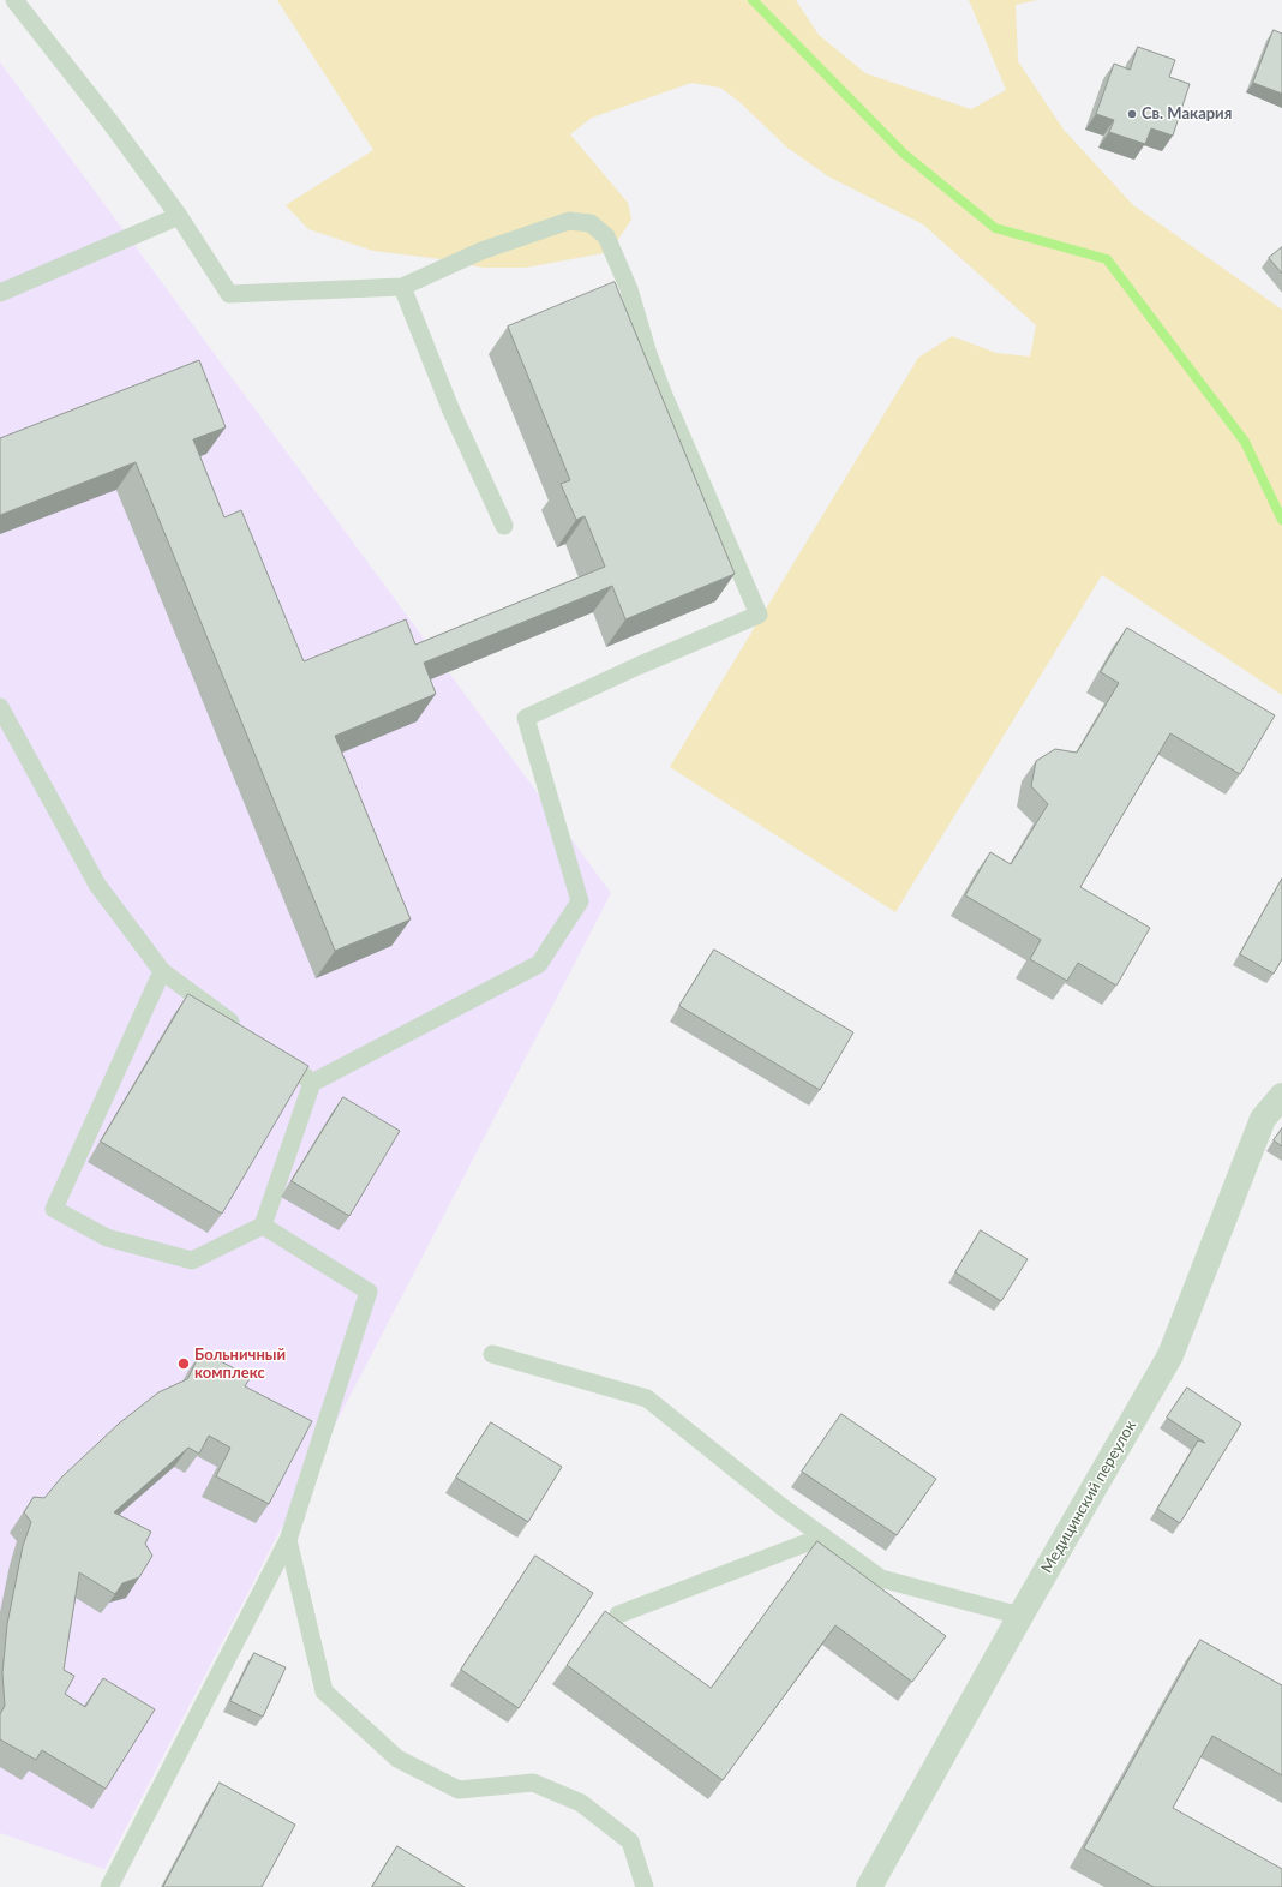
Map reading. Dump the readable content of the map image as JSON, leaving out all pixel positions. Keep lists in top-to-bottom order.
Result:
{
  "streets": {
    "street": ["Медицинский переулок"]
  },
  "places": ["Св. Макария", "Больничный комплекс"]
}
